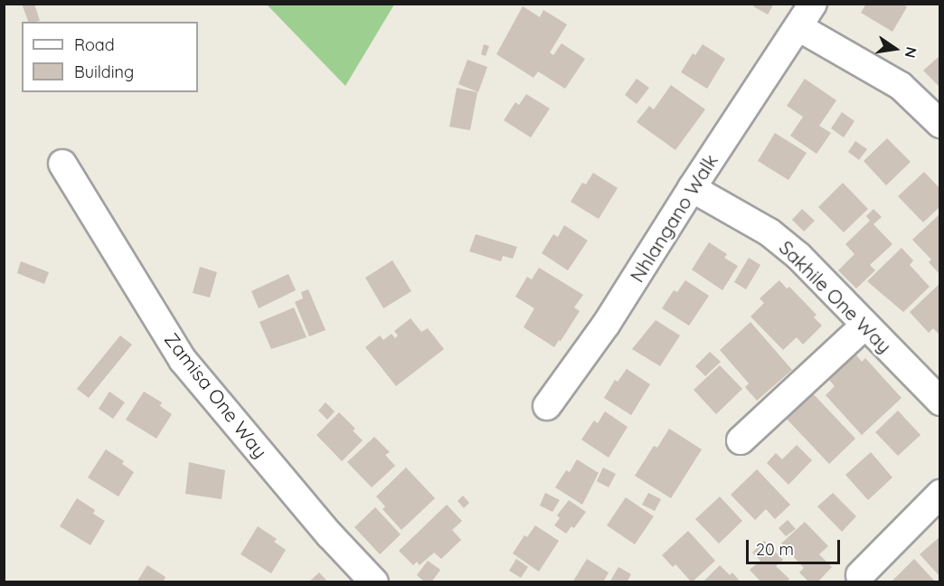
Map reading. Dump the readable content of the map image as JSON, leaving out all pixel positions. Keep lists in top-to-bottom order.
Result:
{
  "streets": {
    "street": ["Nhlangano Walk", "Sakhile One Way", "Zamisa One Way"]
  },
  "crossings": [
    ["Nhlangano Walk", "Sakhile One Way"]
  ],
  "legend": ["Road", "Building"],
  "scale_bar": "20 m",
  "north": "right"
}
